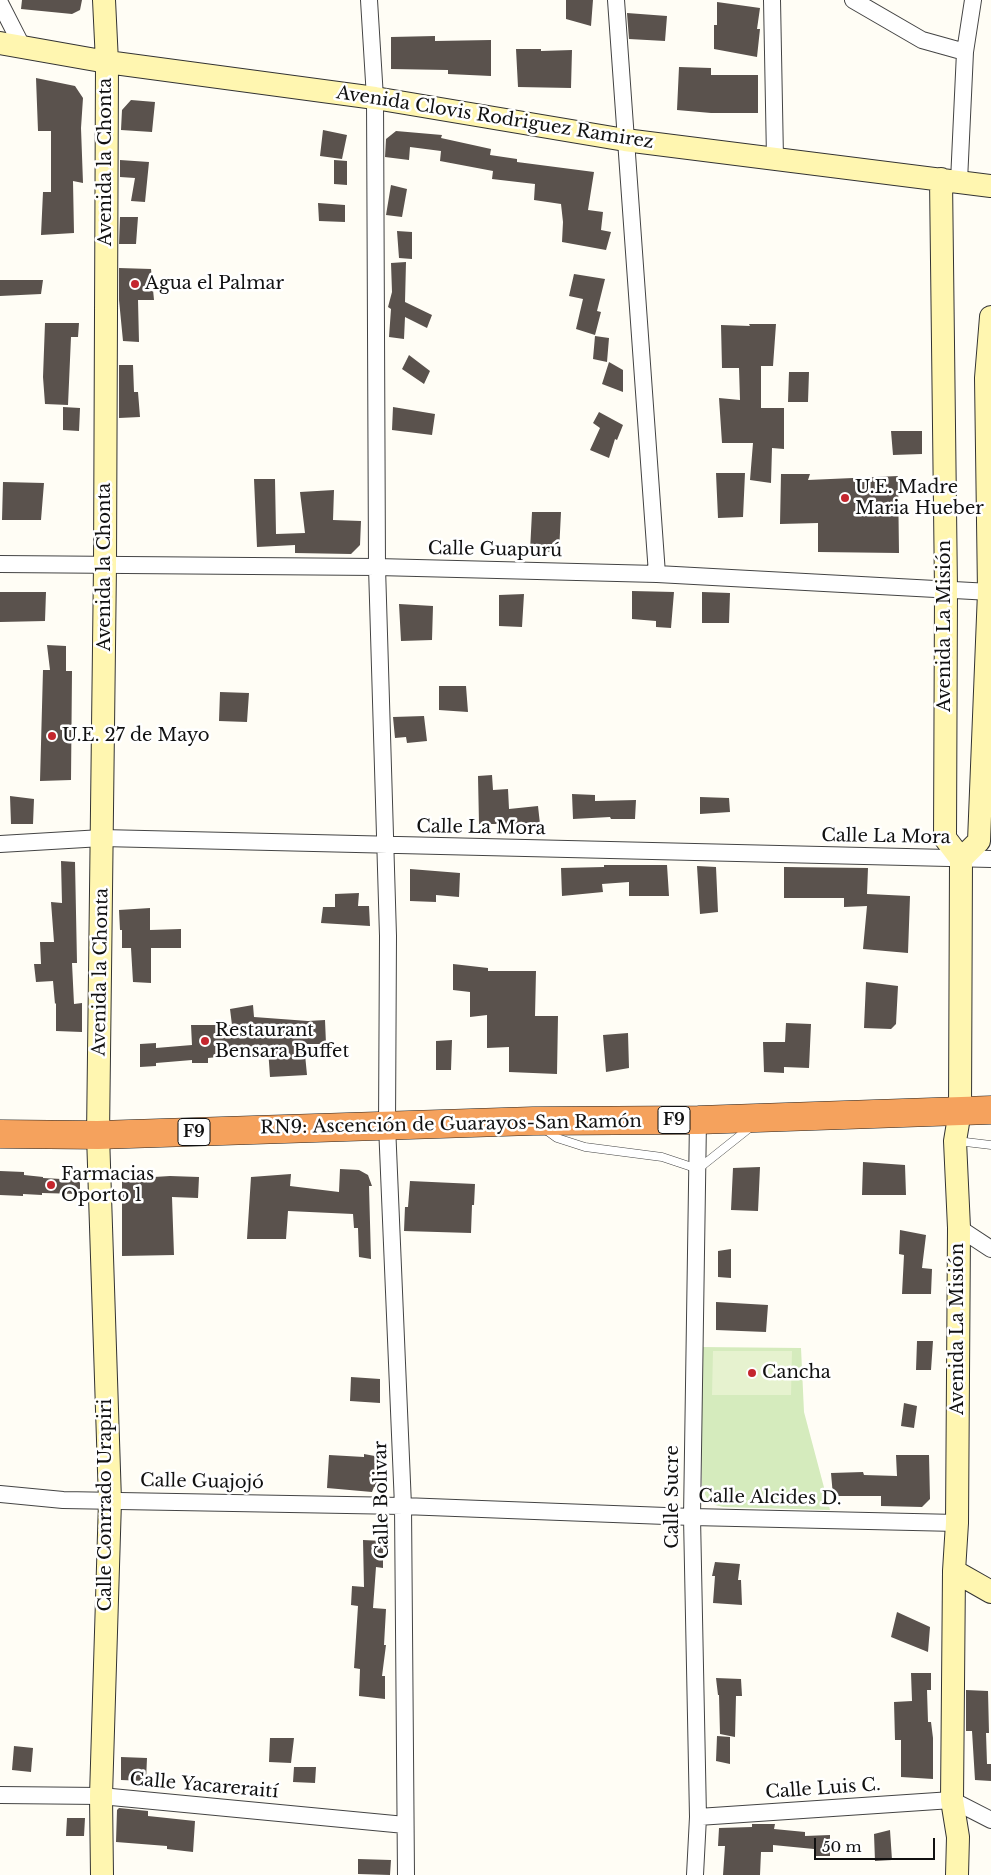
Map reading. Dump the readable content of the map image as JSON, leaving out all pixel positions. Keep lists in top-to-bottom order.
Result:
{
  "streets": {
    "highway": ["F9", "RN9: Ascención de Guarayos-San Ramón"],
    "main road": [
      "Avenida Clovis Rodriguez Ramirez",
      "Avenida la Chonta",
      "Avenida La Misión",
      "Calle Conrrado Urapiri"
    ],
    "street": [
      "Calle Guapurú",
      "Calle La Mora",
      "Calle Guajojó",
      "Calle Sucre",
      "Calle Alcides D.",
      "Calle Bolivar",
      "Calle Yacareraití",
      "Calle Luis C."
    ]
  },
  "crossings": [
    ["Avenida Clovis Rodriguez Ramirez", "Avenida la Chonta"],
    ["Avenida Clovis Rodriguez Ramirez", "Avenida La Misión"],
    ["Avenida Clovis Rodriguez Ramirez", "Calle Bolivar"],
    ["Avenida la Chonta", "Calle Guapurú"],
    ["Avenida la Chonta", "Calle La Mora"],
    ["Avenida la Chonta", "RN9: Ascención de Guarayos-San Ramón"],
    ["Avenida la Chonta", "Calle Conrrado Urapiri"],
    ["Calle Guapurú", "Avenida La Misión"],
    ["Calle Guapurú", "Calle Bolivar"],
    ["Avenida La Misión", "Calle La Mora"],
    ["Avenida La Misión", "RN9: Ascención de Guarayos-San Ramón"],
    ["Avenida La Misión", "Calle Alcides D."],
    ["Avenida La Misión", "Calle Luis C."],
    ["Calle La Mora", "Calle Bolivar"],
    ["RN9: Ascención de Guarayos-San Ramón", "Calle Sucre"],
    ["RN9: Ascención de Guarayos-San Ramón", "Calle Bolivar"],
    ["RN9: Ascención de Guarayos-San Ramón", "Calle Conrrado Urapiri"],
    ["Calle Guajojó", "Calle Alcides D."],
    ["Calle Guajojó", "Calle Bolivar"],
    ["Calle Guajojó", "Calle Conrrado Urapiri"],
    ["Calle Sucre", "Calle Alcides D."],
    ["Calle Sucre", "Calle Luis C."],
    ["Calle Alcides D.", "Calle Bolivar"],
    ["Calle Bolivar", "Calle Yacareraití"],
    ["Calle Conrrado Urapiri", "Calle Yacareraití"]
  ],
  "places": [
    "Agua el Palmar",
    "U.E. Madre Maria Hueber",
    "U.E. 27 de Mayo",
    "Restaurant Bensara Buffet",
    "Farmacias Oporto 1",
    "Cancha"
  ],
  "scale_bar": "50 m"
}
